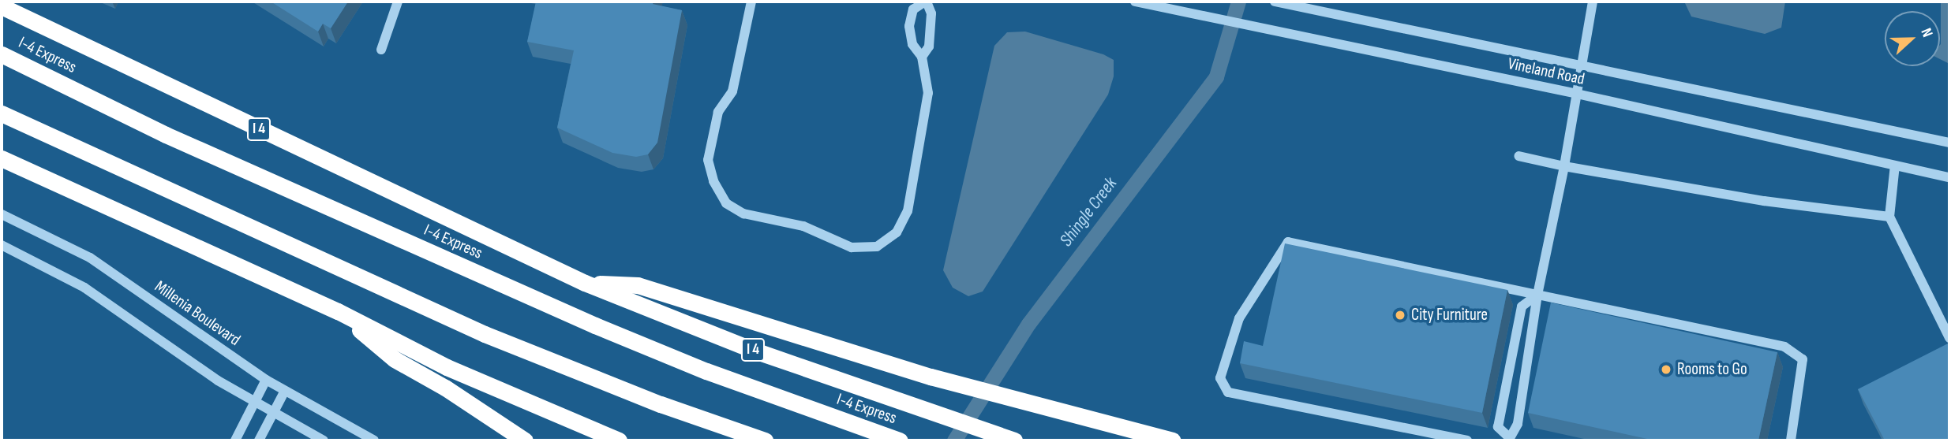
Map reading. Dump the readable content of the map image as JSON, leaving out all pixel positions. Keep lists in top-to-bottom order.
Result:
{
  "streets": {
    "highway": ["I-4 Express", "I 4"],
    "street": ["Vineland Road", "Millenia Boulevard"]
  },
  "water": ["Shingle Creek"],
  "places": ["City Furniture", "Rooms to Go"],
  "north": "right"
}
